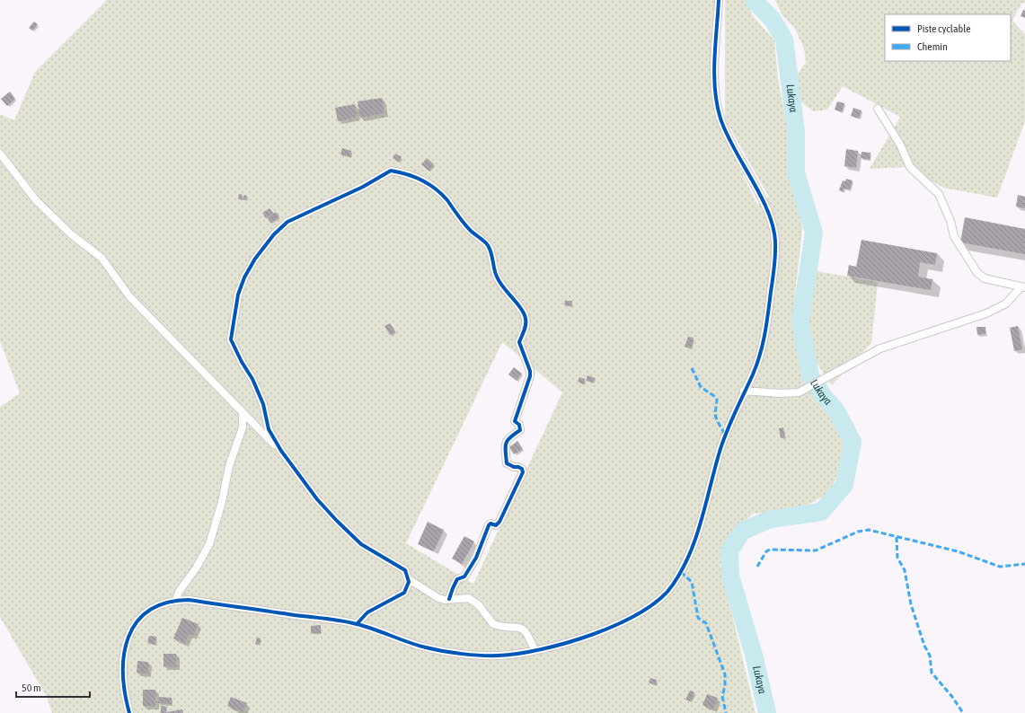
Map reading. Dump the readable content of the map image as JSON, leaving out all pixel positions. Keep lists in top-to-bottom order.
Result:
{
  "water": ["Lukaya"],
  "legend": ["Piste cyclable", "Chemin"],
  "scale_bar": "50 m"
}
